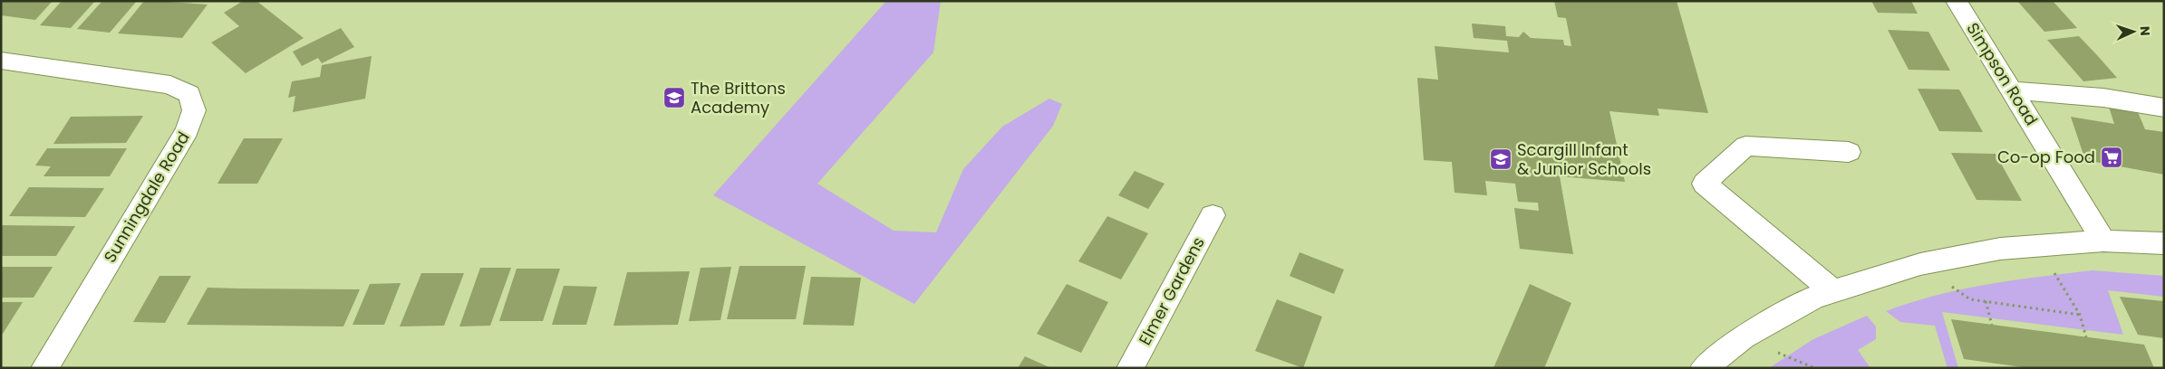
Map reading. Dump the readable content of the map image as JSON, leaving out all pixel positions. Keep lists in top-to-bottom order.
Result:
{
  "streets": {
    "street": ["Simpson Road", "Sunningdale Road", "Elmer Gardens"]
  },
  "places": {
    "school or university": ["The Brittons Academy", "Scargill Infant & Junior Schools"],
    "supermarket": ["Co-op Food"]
  },
  "north": "right"
}
